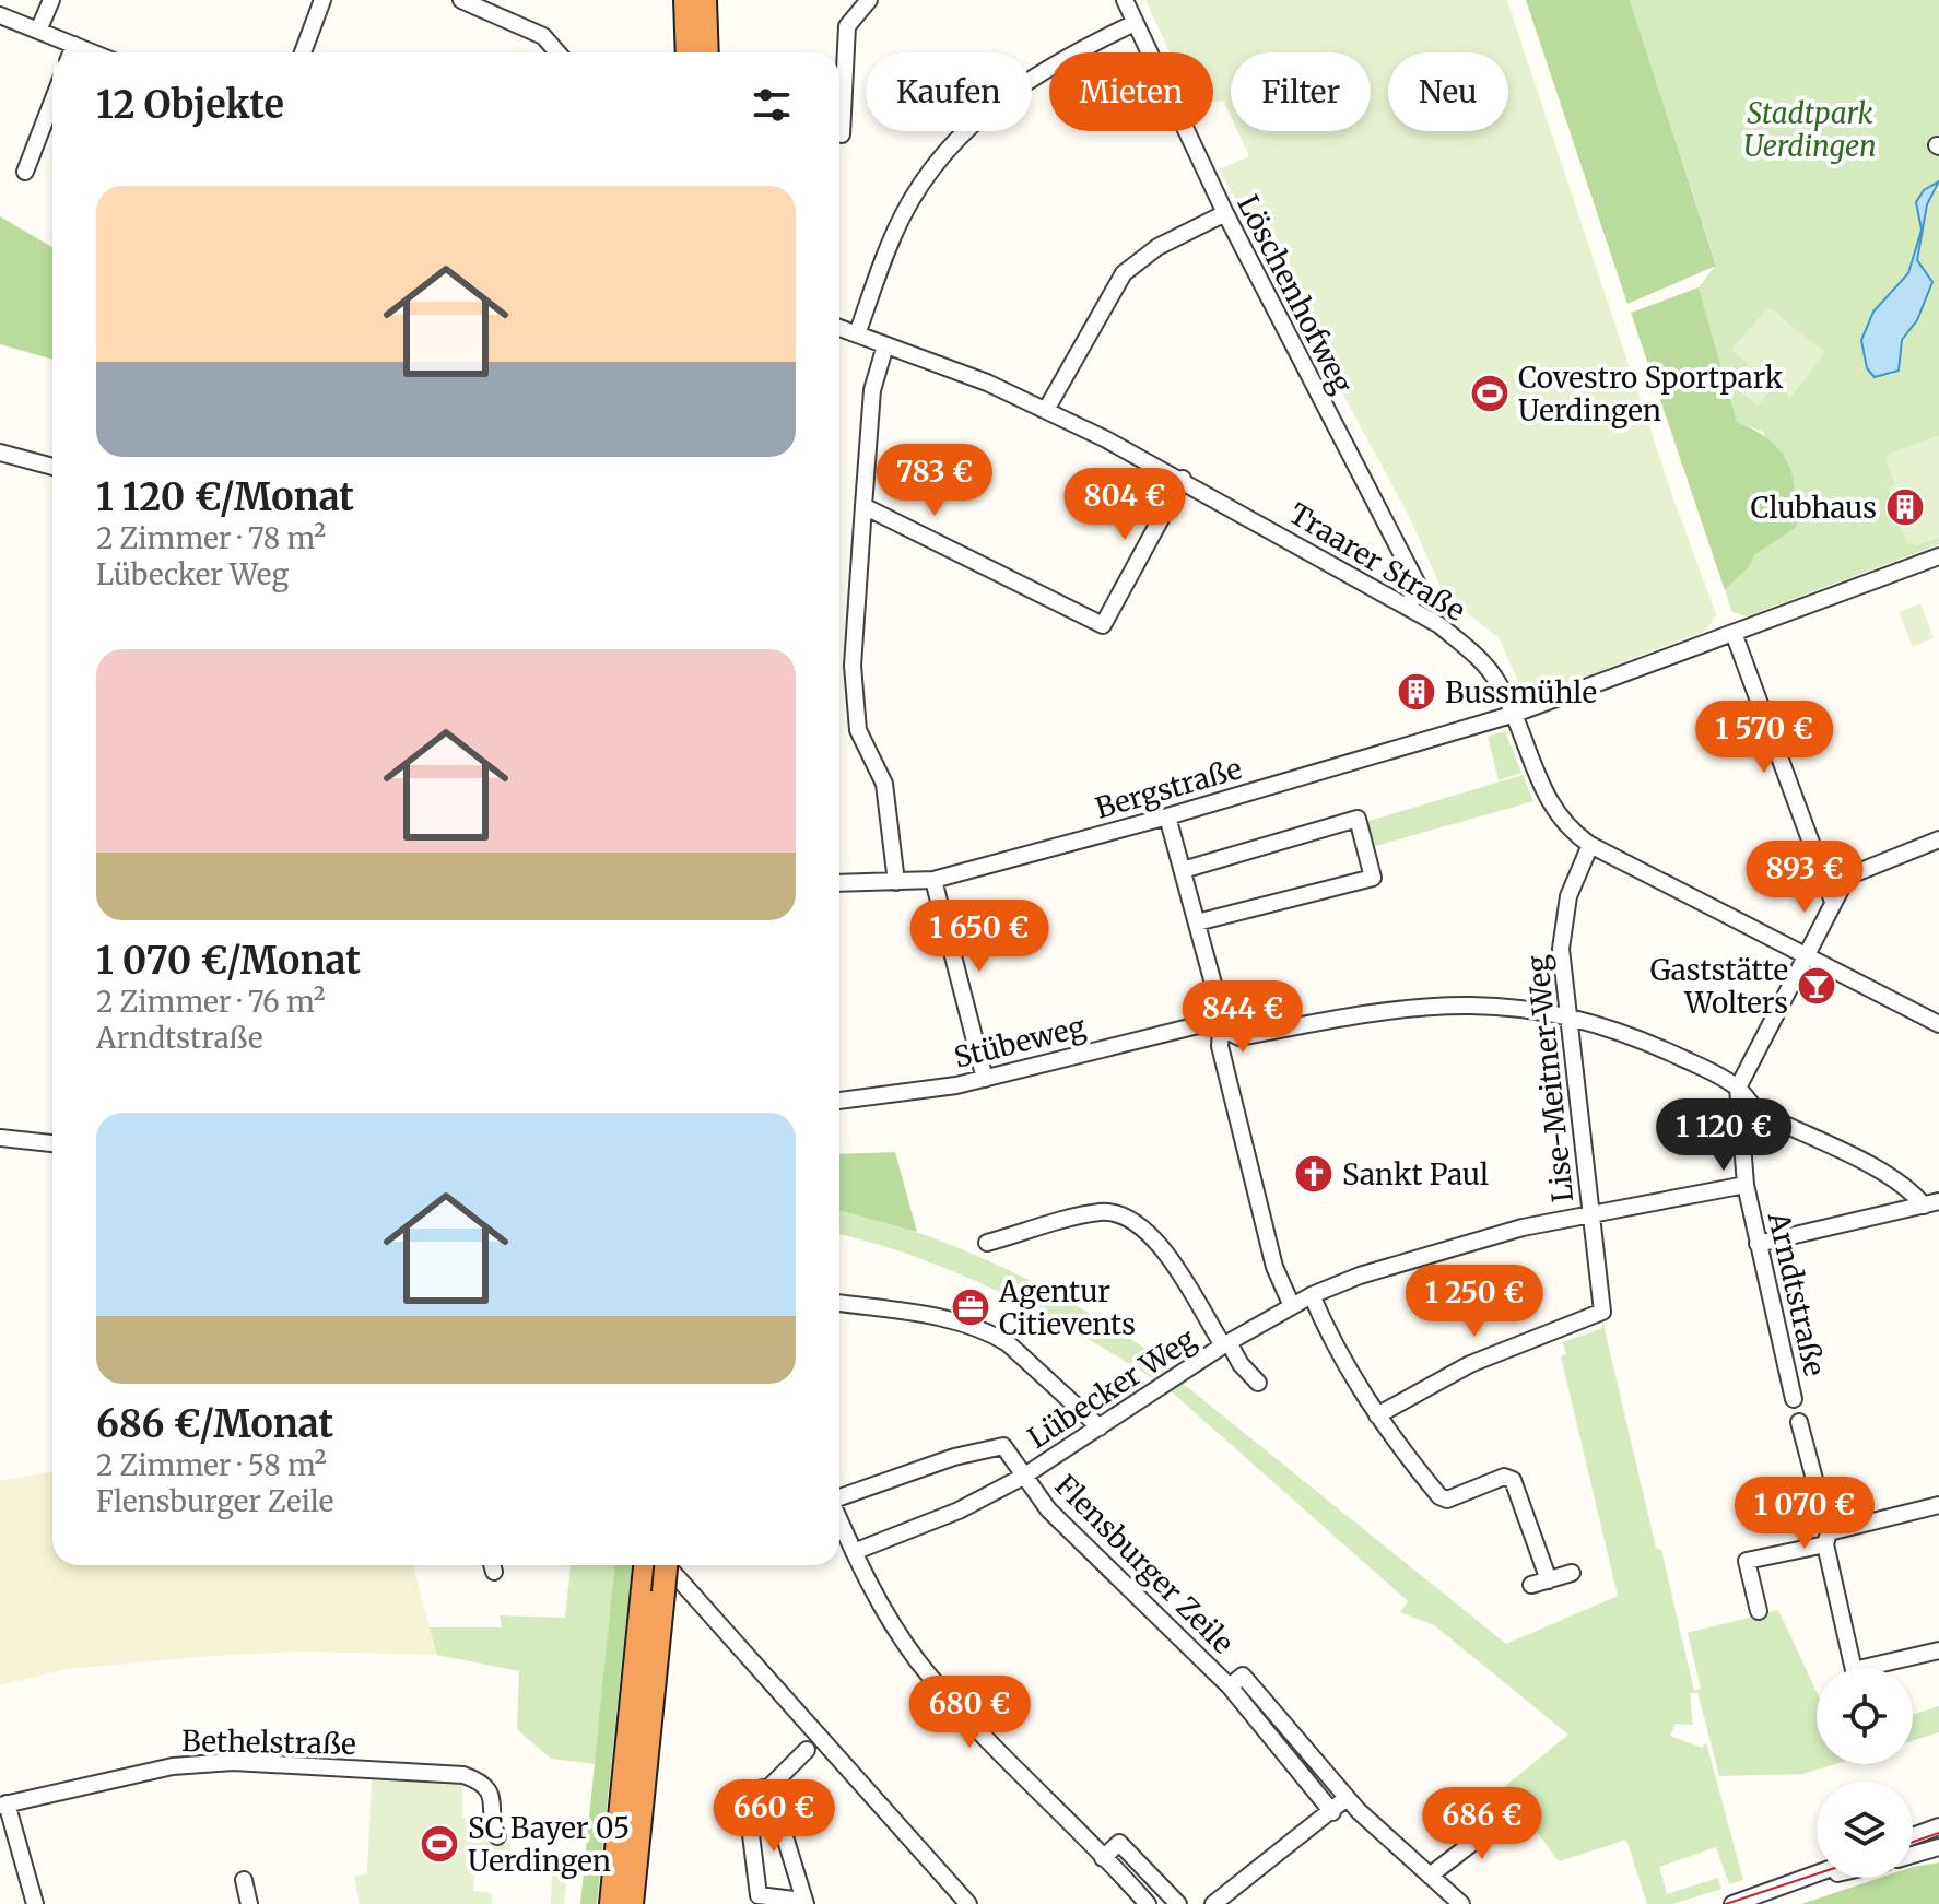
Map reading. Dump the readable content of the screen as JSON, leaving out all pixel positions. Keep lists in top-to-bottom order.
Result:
{
  "streets": {
    "street": [
      "Löschenhofweg",
      "Traarer Straße",
      "Bergstraße",
      "Stübeweg",
      "Lise-Meitner-Weg",
      "Arndtstraße",
      "Lübecker Weg",
      "Flensburger Zeile",
      "Bethelstraße"
    ]
  },
  "crossings": [
    ["Löschenhofweg", "Traarer Straße"],
    ["Traarer Straße", "Bergstraße"],
    ["Traarer Straße", "Lise-Meitner-Weg"],
    ["Stübeweg", "Lise-Meitner-Weg"],
    ["Stübeweg", "Arndtstraße"],
    ["Lise-Meitner-Weg", "Lübecker Weg"],
    ["Arndtstraße", "Lübecker Weg"],
    ["Lübecker Weg", "Flensburger Zeile"]
  ],
  "parks": ["Stadtpark Uerdingen"],
  "places": {
    "sports": ["Covestro Sportpark Uerdingen", "SC Bayer 05 Uerdingen"],
    "building": ["Clubhaus", "Bussmühle"],
    "bar": ["Gaststätte Wolters"],
    "church": ["Sankt Paul"],
    "office": ["Agentur Citievents"]
  },
  "page": {
    "chip": [
      "Kaufen",
      "Mieten",
      "Filter",
      "Neu"
    ],
    "heading": "12 Objekte",
    "list": [
      {
        "name": "1 120 €/Monat",
        "note": "2 Zimmer · 78 m² · Lübecker Weg"
      },
      {
        "name": "1 070 €/Monat",
        "note": "2 Zimmer · 76 m² · Arndtstraße"
      },
      {
        "name": "686 €/Monat",
        "note": "2 Zimmer · 58 m² · Flensburger Zeile"
      }
    ],
    "price": [
      "783 €",
      "804 €",
      "1 570 €",
      "893 €",
      "1 650 €",
      "844 €",
      "1 120 €",
      "1 250 €",
      "1 070 €",
      "680 €",
      "660 €",
      "686 €"
    ]
  }
}
